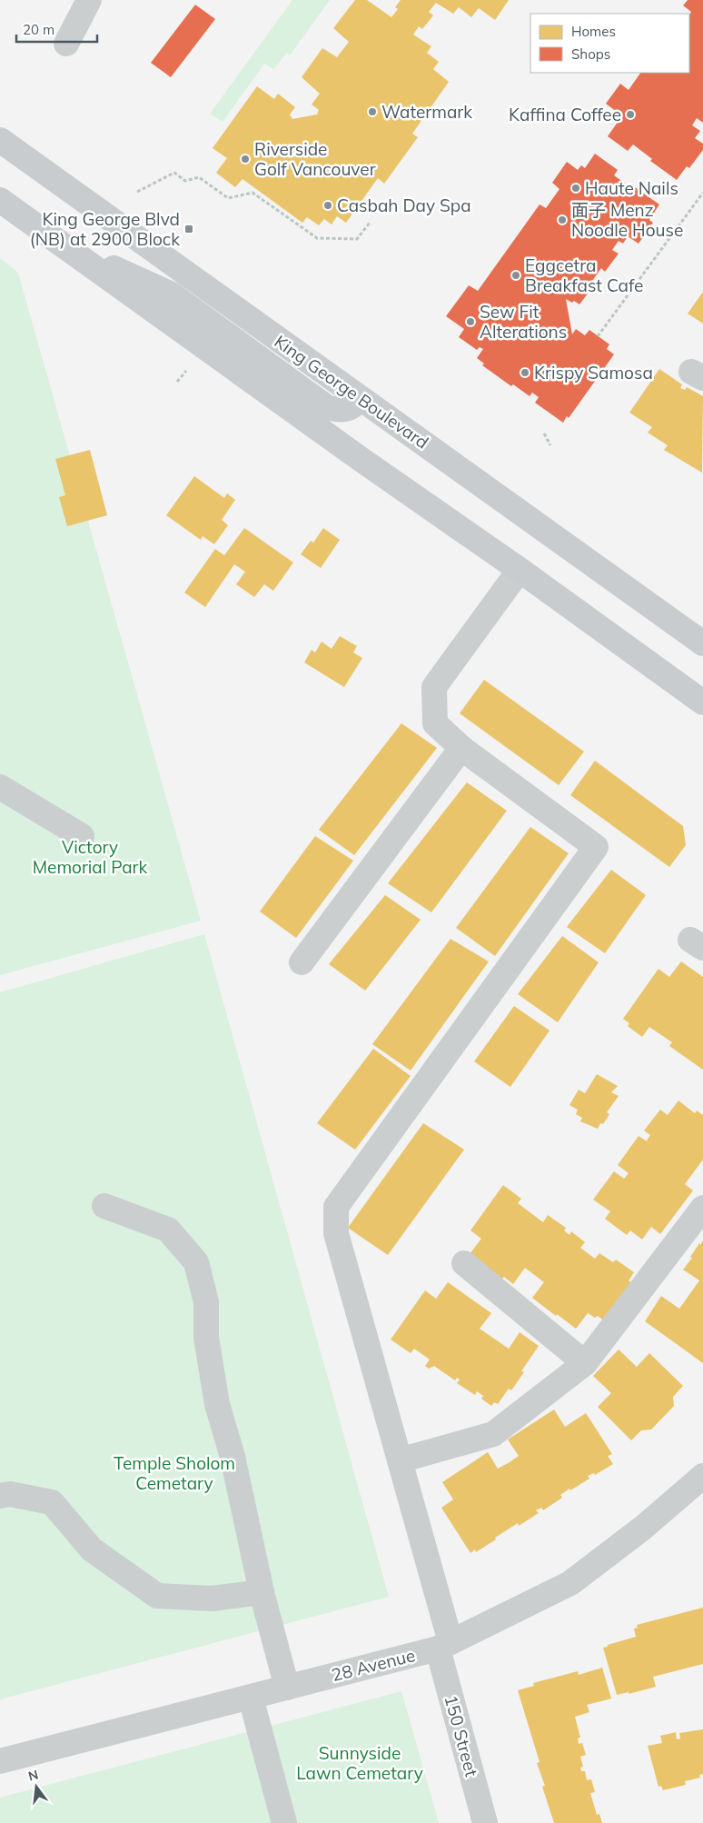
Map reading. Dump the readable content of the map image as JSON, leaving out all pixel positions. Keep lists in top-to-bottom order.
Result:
{
  "streets": {
    "main road": ["King George Boulevard"],
    "street": ["28 Avenue", "150 Street"]
  },
  "crossings": [
    ["28 Avenue", "150 Street"]
  ],
  "parks": ["Victory Memorial Park", "Temple Sholom Cemetary", "Sunnyside Lawn Cemetary"],
  "places": {
    "other": [
      "Watermark",
      "Kaffina Coffee",
      "Riverside Golf Vancouver",
      "Haute Nails",
      "Casbah Day Spa",
      "面子 Menz Noodle House",
      "Eggcetra Breakfast Cafe",
      "Sew Fit Alterations",
      "Krispy Samosa"
    ],
    "transit": ["King George Blvd (NB) at 2900 Block"]
  },
  "legend": ["Homes", "Shops"],
  "scale_bar": "20 m",
  "north": "top"
}
